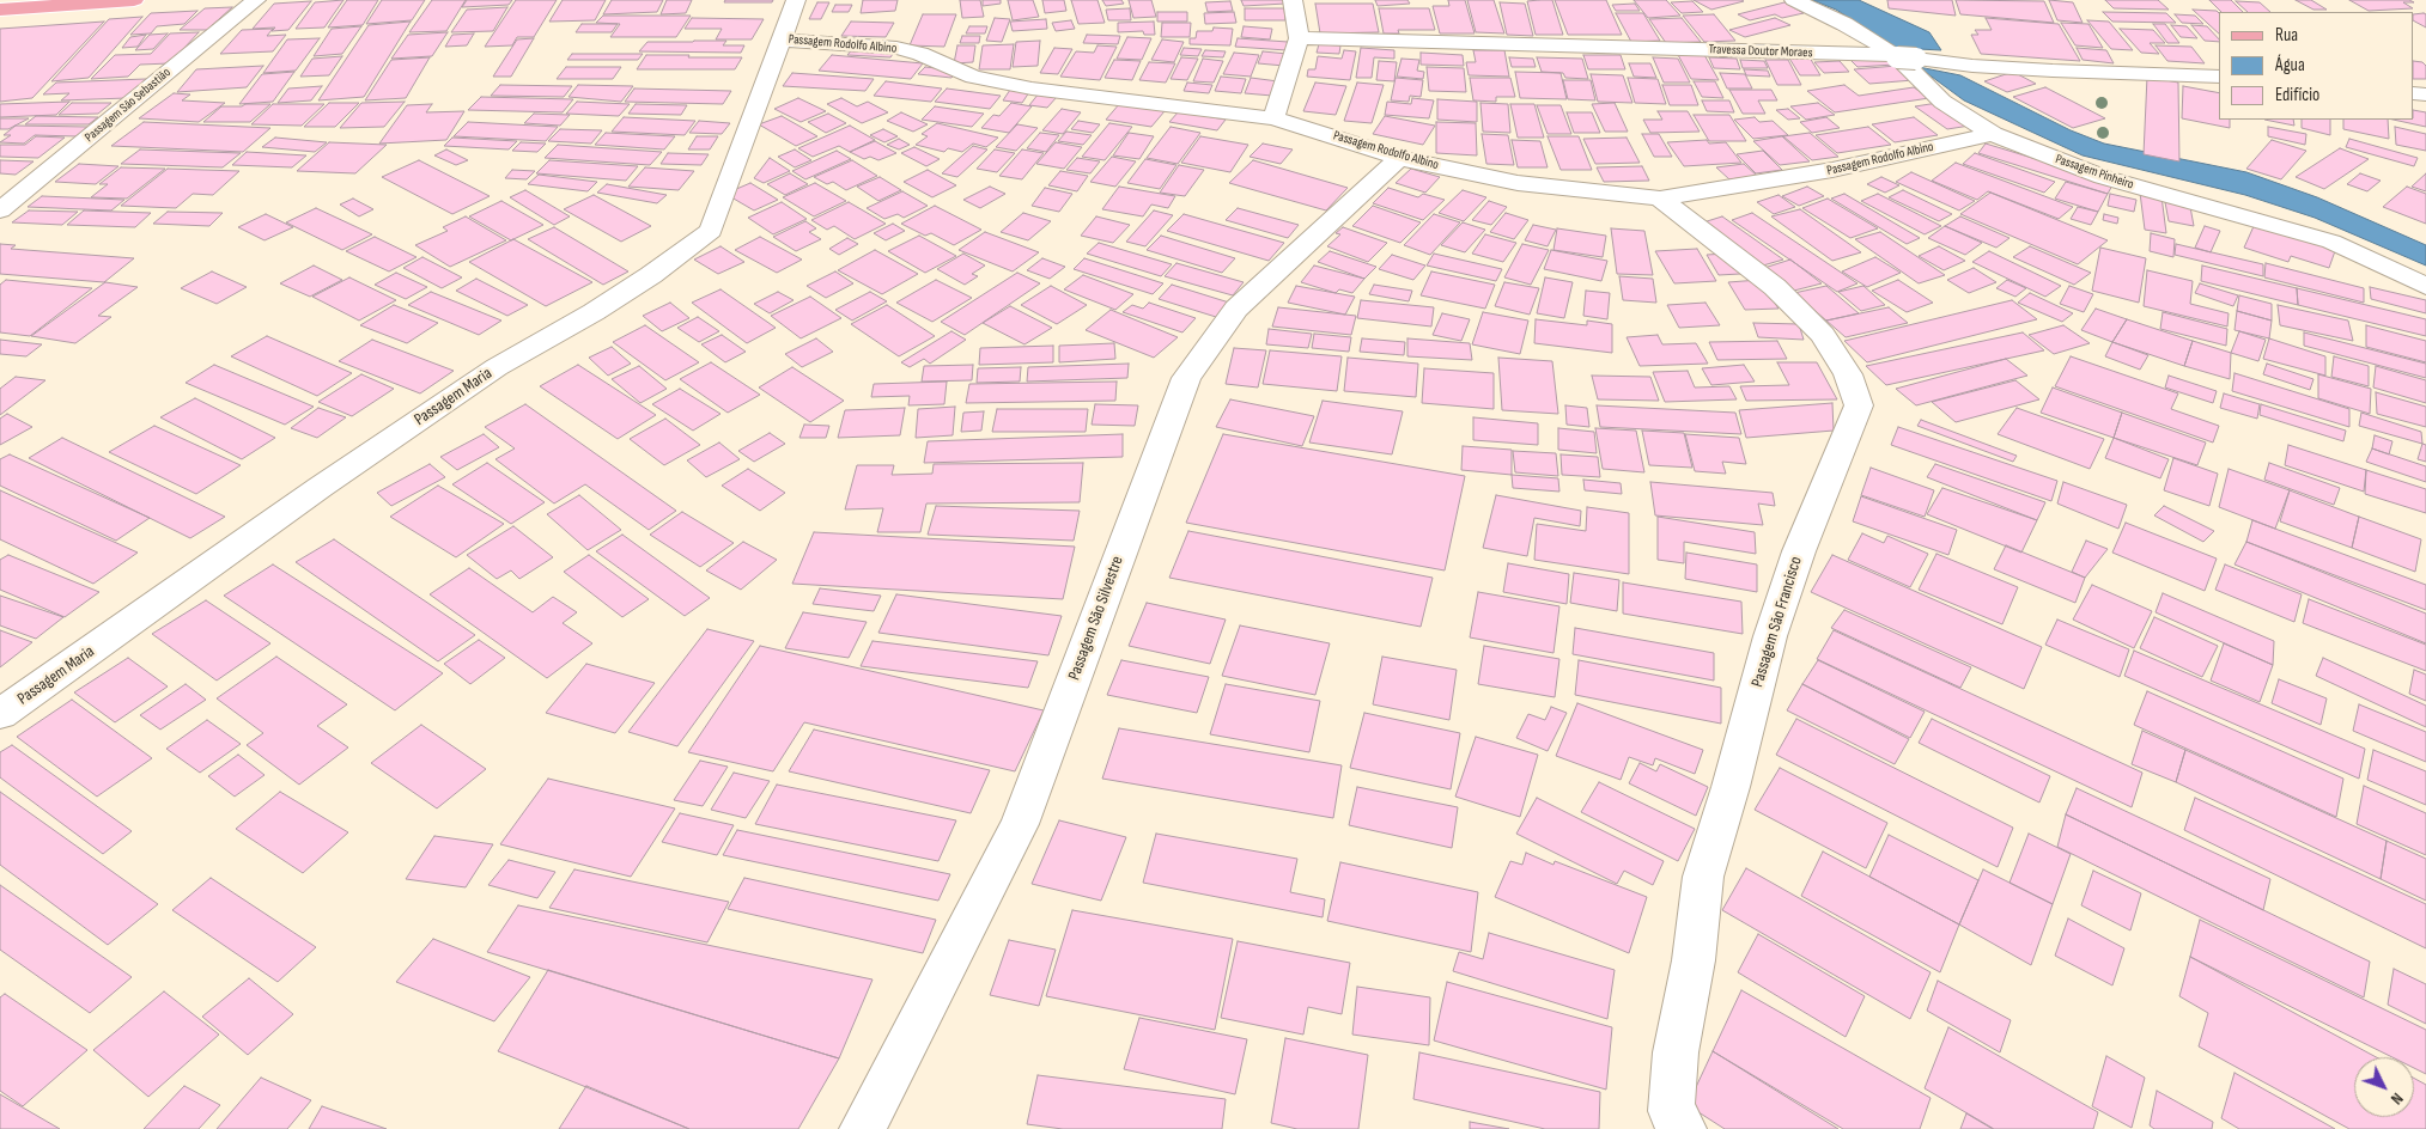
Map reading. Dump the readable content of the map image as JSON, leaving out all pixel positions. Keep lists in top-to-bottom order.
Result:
{
  "streets": {
    "street": [
      "Passagem Rodolfo Albino",
      "Travessa Doutor Moraes",
      "Passagem São Sebastião",
      "Passagem Pinheiro",
      "Passagem Maria",
      "Passagem São Silvestre",
      "Passagem São Francisco"
    ]
  },
  "crossings": [
    ["Passagem Rodolfo Albino", "Passagem Pinheiro"],
    ["Passagem Rodolfo Albino", "Passagem Maria"],
    ["Passagem Rodolfo Albino", "Passagem São Silvestre"],
    ["Passagem Rodolfo Albino", "Passagem São Francisco"],
    ["Travessa Doutor Moraes", "Passagem Pinheiro"]
  ],
  "legend": ["Rua", "Água", "Edifício"],
  "north": "bottom right"
}
